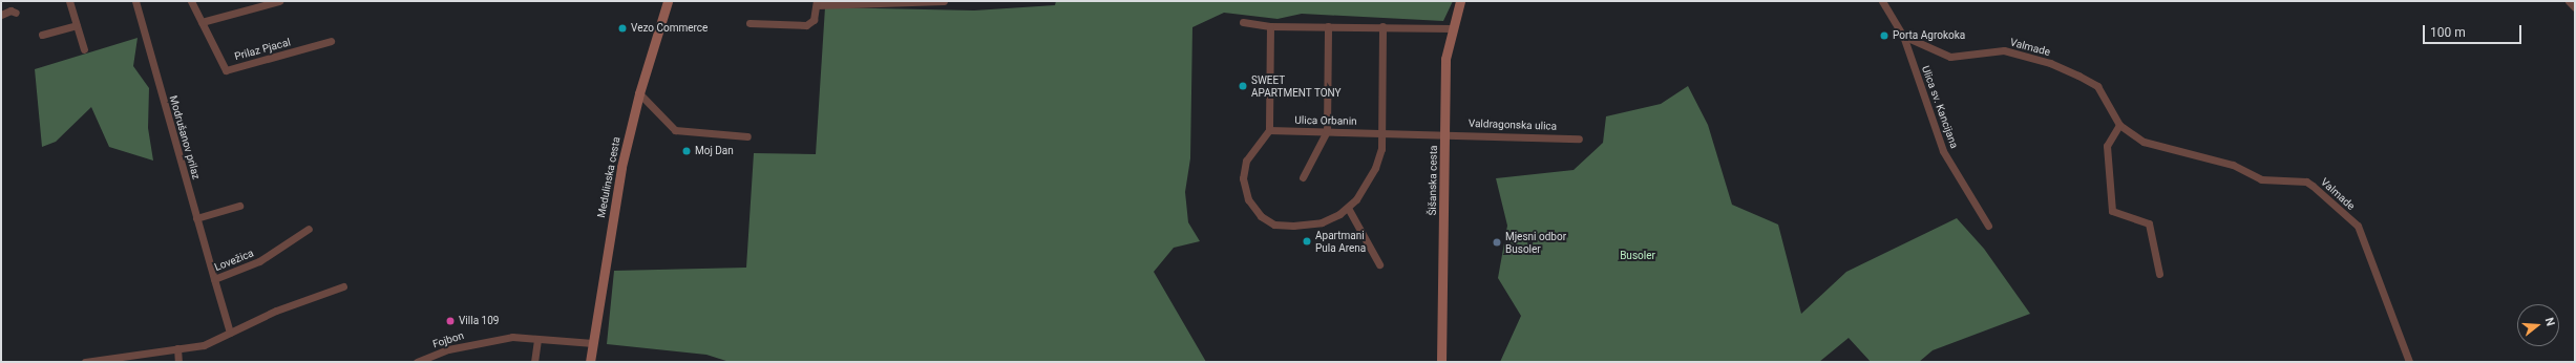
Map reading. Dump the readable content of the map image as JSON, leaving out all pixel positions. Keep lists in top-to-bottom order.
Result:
{
  "streets": {
    "main road": ["Medulinska cesta", "Šišanska cesta"],
    "street": [
      "Valmade",
      "Prilaz Pjacal",
      "Ulica sv. Kancijana",
      "Ulica Orbanin",
      "Valdragonska ulica",
      "Modrušanov prilaz",
      "Lovežica",
      "Fojbon"
    ]
  },
  "crossings": [
    ["Valmade", "Ulica sv. Kancijana"],
    ["Ulica Orbanin", "Valdragonska ulica"],
    ["Ulica Orbanin", "Šišanska cesta"],
    ["Valdragonska ulica", "Šišanska cesta"],
    ["Modrušanov prilaz", "Lovežica"],
    ["Medulinska cesta", "Fojbon"]
  ],
  "parks": ["Busoler"],
  "places": [
    "Vezo Commerce",
    "Porta Agrokoka",
    "SWEET APARTMENT TONY",
    "Moj Dan",
    "Apartmani Pula Arena",
    "Mjesni odbor Busoler",
    "Villa 109"
  ],
  "scale_bar": "100 m",
  "north": "right"
}
